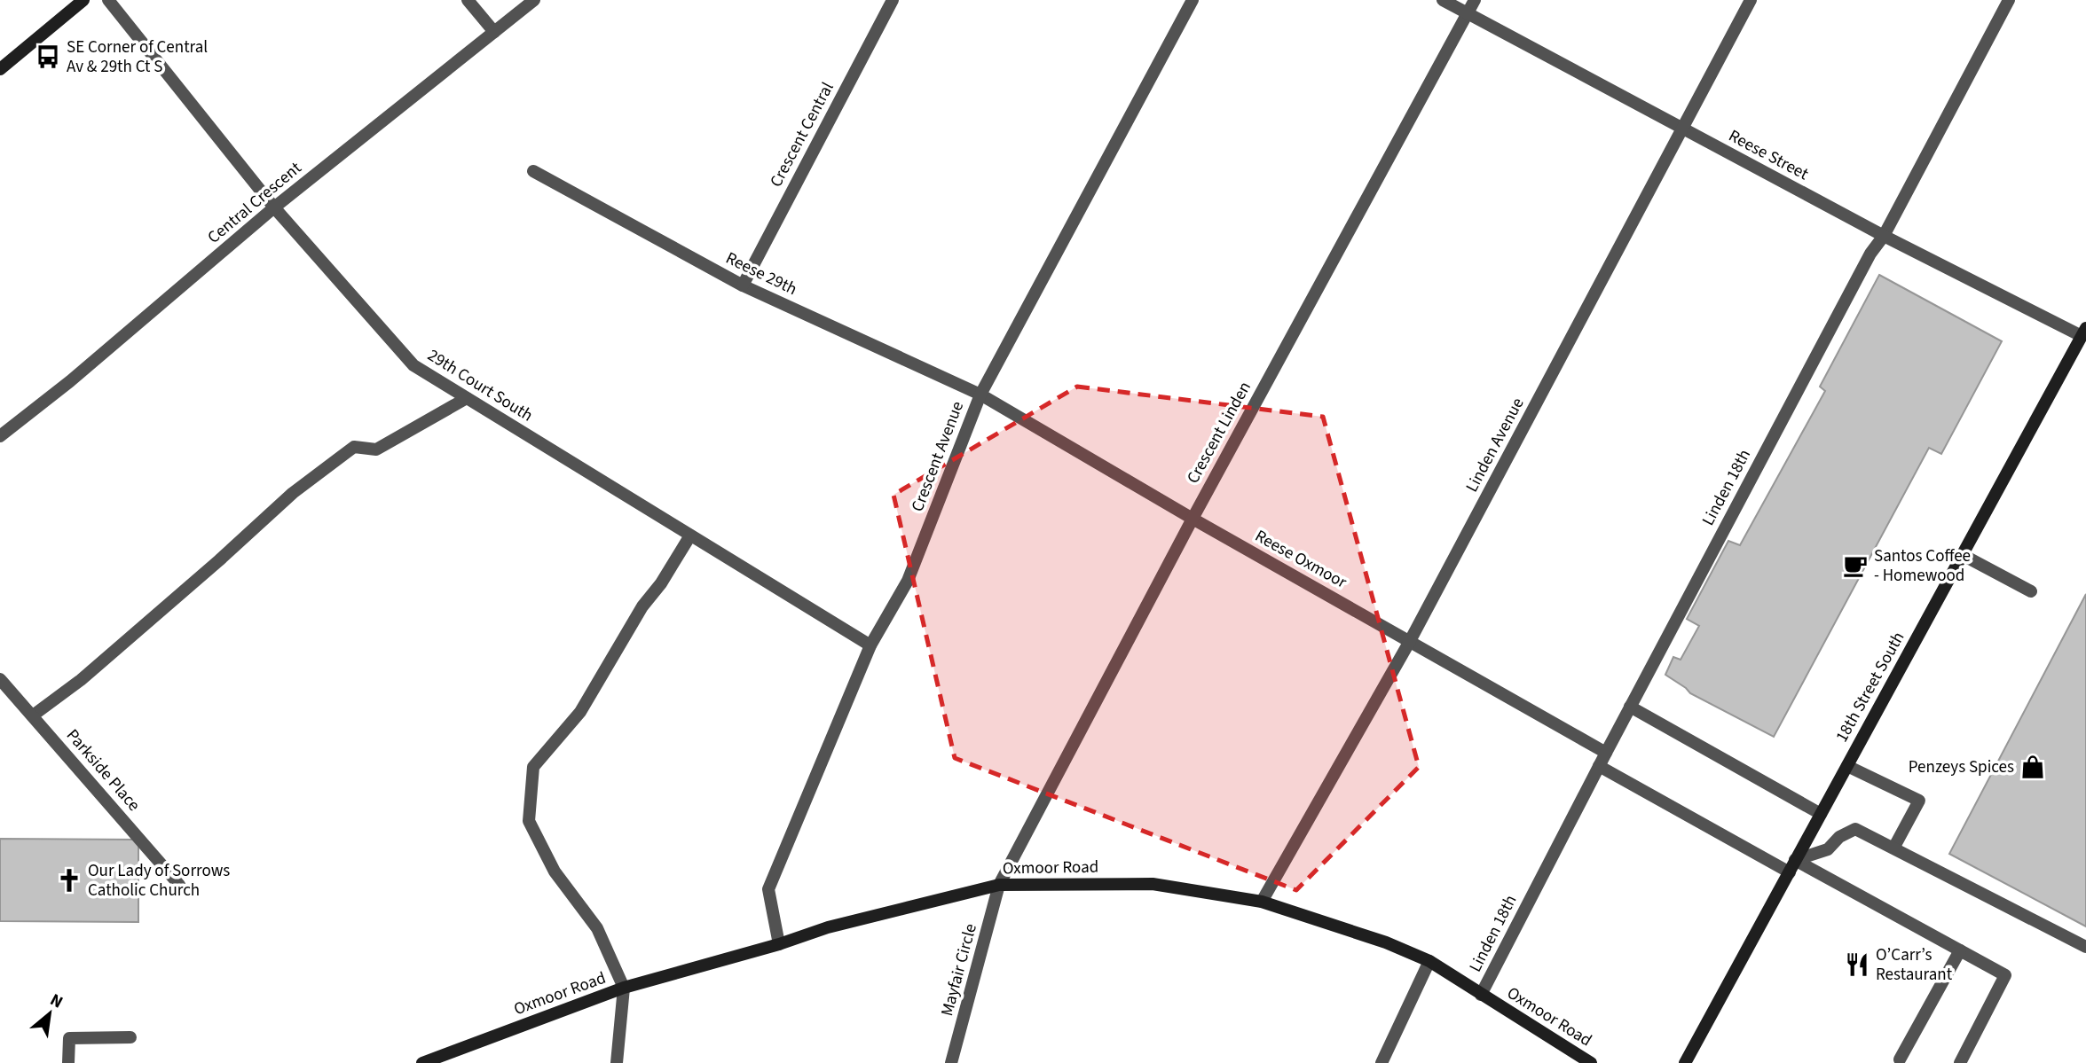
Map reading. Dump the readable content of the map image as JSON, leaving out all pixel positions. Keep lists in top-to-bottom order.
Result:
{
  "streets": {
    "main road": ["18th Street South", "Oxmoor Road"],
    "street": [
      "Crescent Central",
      "Reese Street",
      "Central Crescent",
      "Reese 29th",
      "29th Court South",
      "Crescent Linden",
      "Linden Avenue",
      "Crescent Avenue",
      "Linden 18th",
      "Reese Oxmoor",
      "Parkside Place",
      "Mayfair Circle"
    ]
  },
  "crossings": [
    ["Crescent Central", "Reese 29th"],
    ["Reese Street", "Crescent Linden"],
    ["Reese Street", "Linden Avenue"],
    ["Reese Street", "Linden 18th"],
    ["Reese Street", "18th Street South"],
    ["Central Crescent", "29th Court South"],
    ["Reese 29th", "Crescent Avenue"],
    ["Reese 29th", "Reese Oxmoor"],
    ["29th Court South", "Crescent Avenue"],
    ["Crescent Linden", "Reese Oxmoor"],
    ["Crescent Linden", "Oxmoor Road"],
    ["Crescent Linden", "Mayfair Circle"],
    ["Linden Avenue", "Reese Oxmoor"],
    ["Linden Avenue", "Oxmoor Road"],
    ["Crescent Avenue", "Reese Oxmoor"],
    ["Crescent Avenue", "Oxmoor Road"],
    ["Linden 18th", "Reese Oxmoor"],
    ["Linden 18th", "Oxmoor Road"],
    ["Oxmoor Road", "Mayfair Circle"]
  ],
  "places": {
    "bus stop": ["SE Corner of Central Av & 29th Ct S"],
    "cafe": ["Santos Coffee - Homewood"],
    "shop": ["Penzeys Spices"],
    "church": ["Our Lady of Sorrows Catholic Church"],
    "restaurant": ["O’Carr’s Restaurant"]
  },
  "north": "top right"
}
